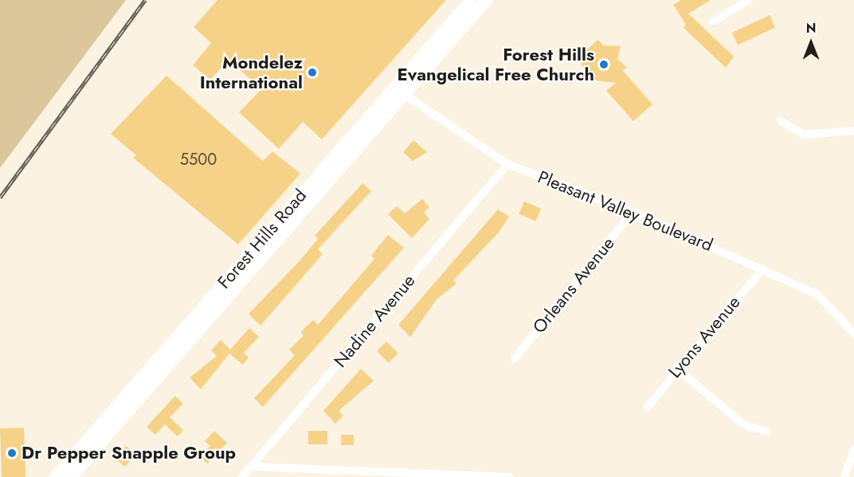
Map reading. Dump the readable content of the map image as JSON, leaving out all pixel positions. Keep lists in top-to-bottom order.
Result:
{
  "streets": {
    "street": [
      "Pleasant Valley Boulevard",
      "Forest Hills Road",
      "Orleans Avenue",
      "Nadine Avenue",
      "Lyons Avenue"
    ]
  },
  "crossings": [
    ["Pleasant Valley Boulevard", "Forest Hills Road"],
    ["Pleasant Valley Boulevard", "Orleans Avenue"],
    ["Pleasant Valley Boulevard", "Nadine Avenue"],
    ["Pleasant Valley Boulevard", "Lyons Avenue"]
  ],
  "places": ["Forest Hills Evangelical Free Church", "Mondelez International", "Dr Pepper Snapple Group"],
  "house_numbers": ["5500"],
  "north": "top"
}
